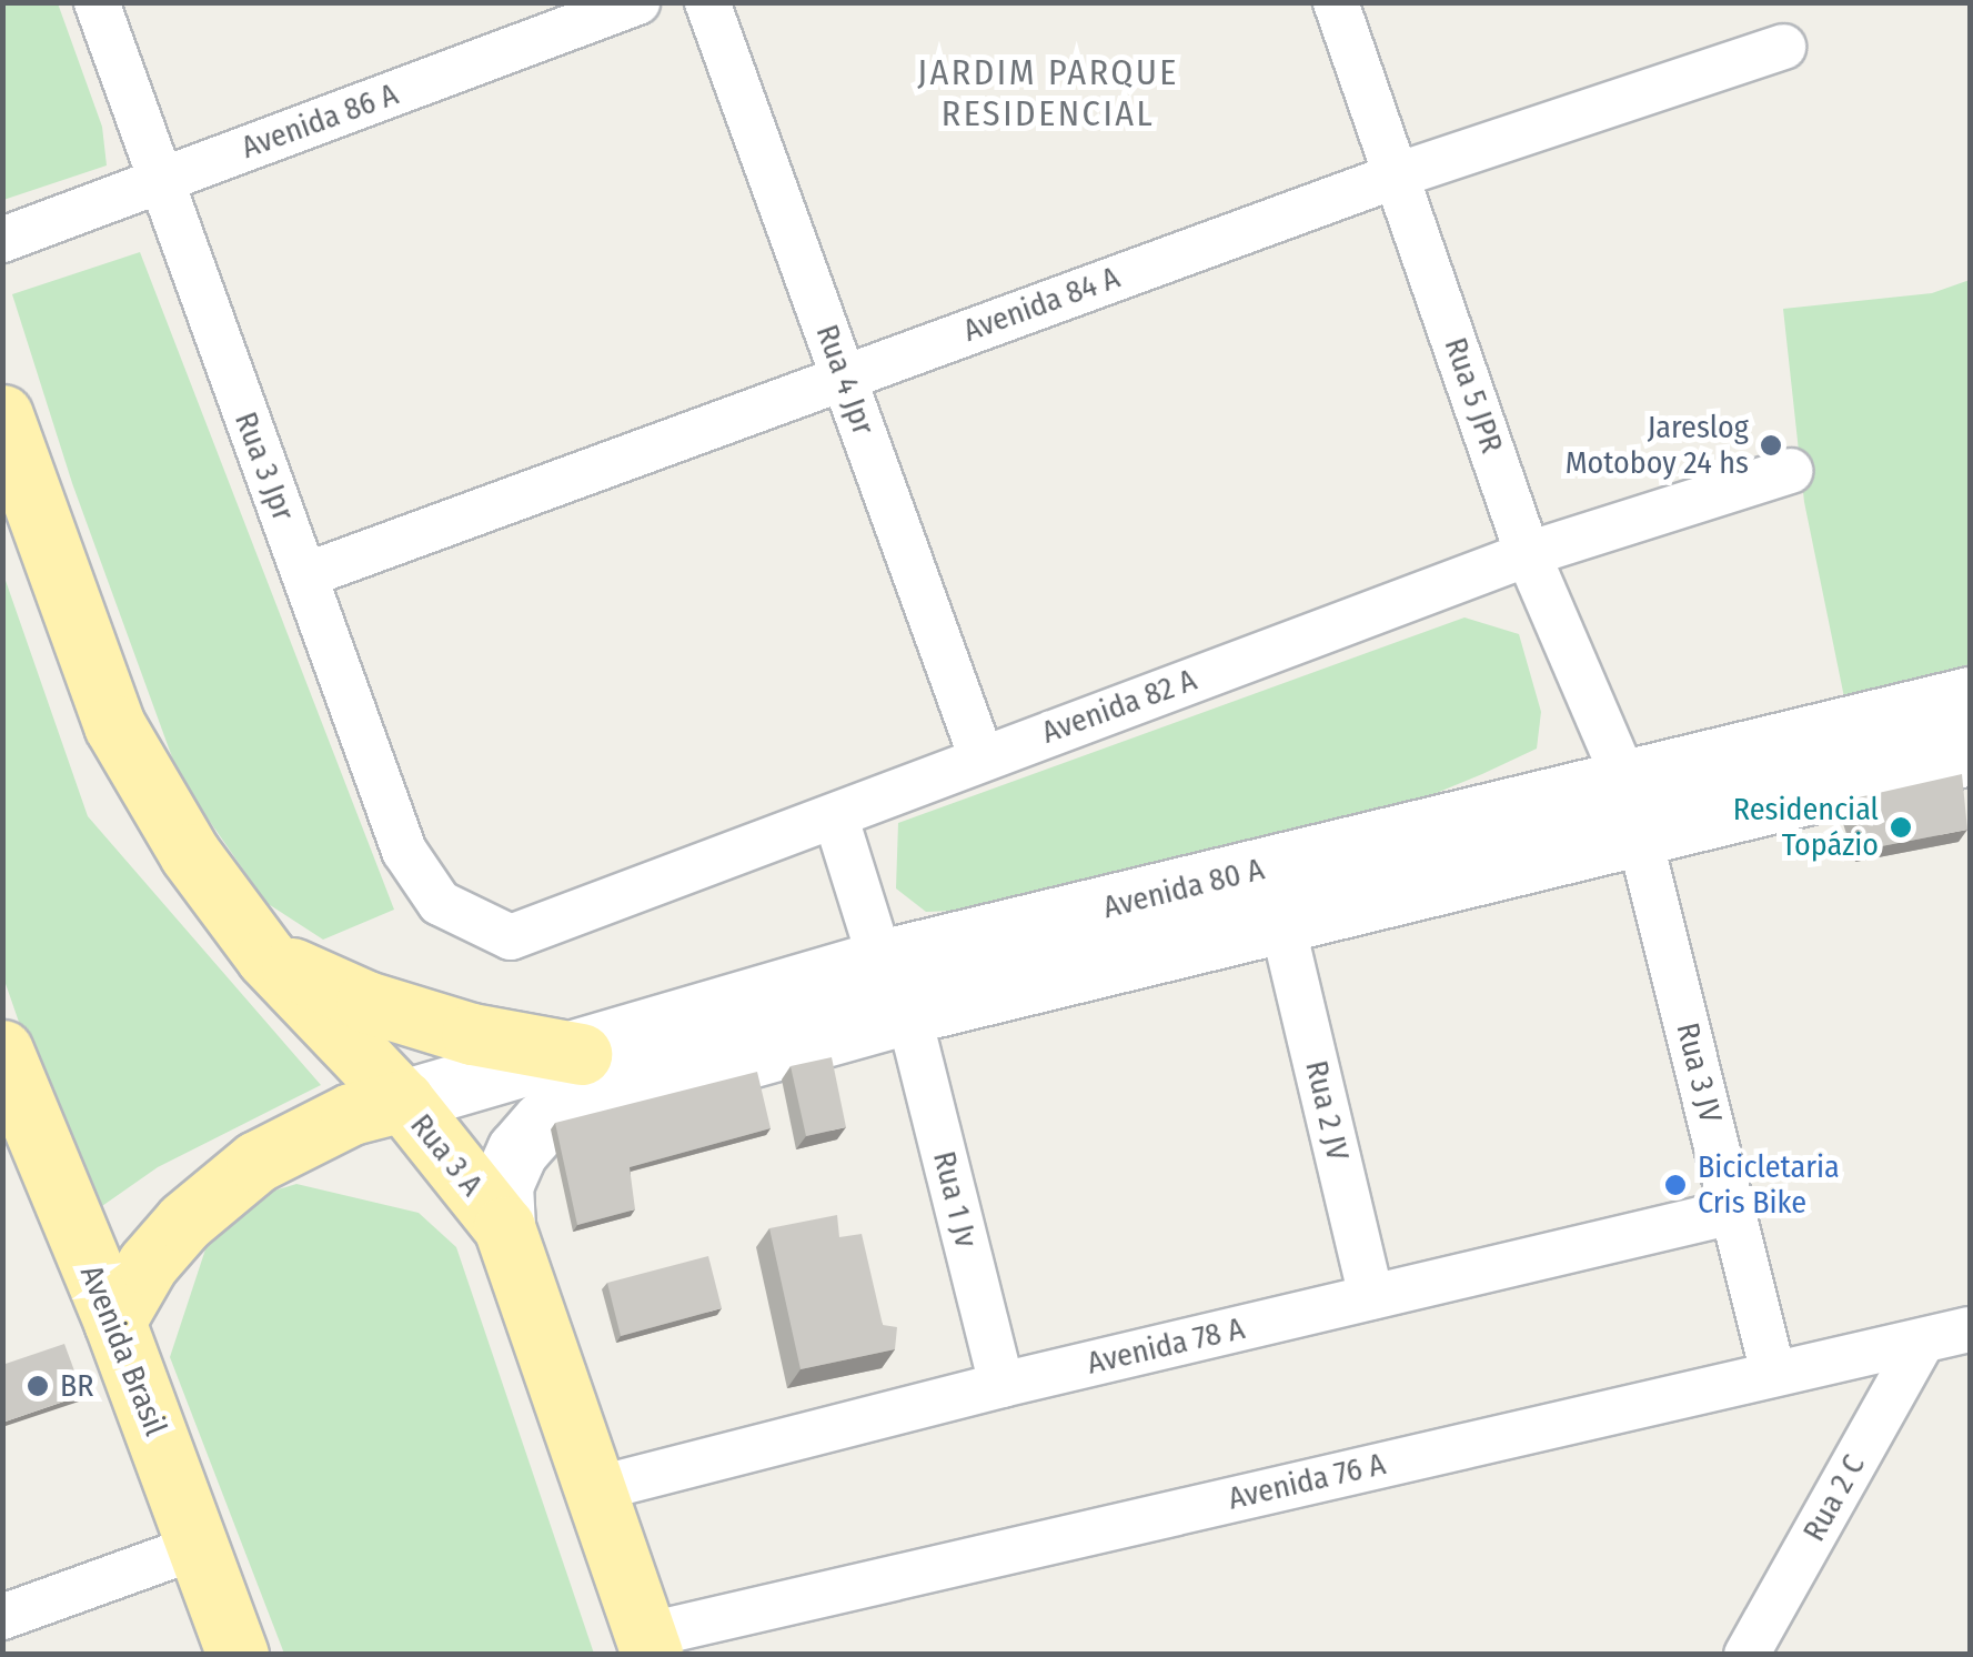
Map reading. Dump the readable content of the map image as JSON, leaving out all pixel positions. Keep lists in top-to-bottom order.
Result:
{
  "streets": {
    "main road": ["Avenida 80 A", "Rua 3 A", "Avenida Brasil"],
    "street": [
      "Avenida 86 A",
      "Avenida 84 A",
      "Rua 4 Jpr",
      "Rua 5 JPR",
      "Rua 3 Jpr",
      "Avenida 82 A",
      "Rua 3 JV",
      "Rua 2 JV",
      "Rua 1 Jv",
      "Avenida 78 A",
      "Avenida 76 A",
      "Rua 2 C"
    ]
  },
  "crossings": [
    ["Avenida 86 A", "Rua 3 Jpr"],
    ["Avenida 84 A", "Rua 4 Jpr"],
    ["Avenida 84 A", "Rua 5 JPR"],
    ["Avenida 84 A", "Rua 3 Jpr"],
    ["Rua 4 Jpr", "Avenida 82 A"],
    ["Rua 5 JPR", "Avenida 82 A"],
    ["Rua 5 JPR", "Avenida 80 A"],
    ["Rua 5 JPR", "Rua 3 JV"],
    ["Rua 3 Jpr", "Avenida 82 A"],
    ["Avenida 80 A", "Rua 3 JV"],
    ["Avenida 80 A", "Rua 2 JV"],
    ["Avenida 80 A", "Rua 3 A"],
    ["Avenida 80 A", "Rua 1 Jv"],
    ["Rua 3 JV", "Avenida 78 A"],
    ["Rua 3 JV", "Avenida 76 A"],
    ["Rua 2 JV", "Avenida 78 A"],
    ["Rua 3 A", "Avenida 78 A"],
    ["Rua 3 A", "Avenida 76 A"],
    ["Rua 1 Jv", "Avenida 78 A"],
    ["Avenida 76 A", "Rua 2 C"]
  ],
  "districts": ["JARDIM PARQUE RESIDENCIAL"],
  "places": [
    "Jareslog Motoboy 24 hs",
    "Residencial Topázio",
    "Bicicletaria Cris Bike",
    "BR"
  ]
}
